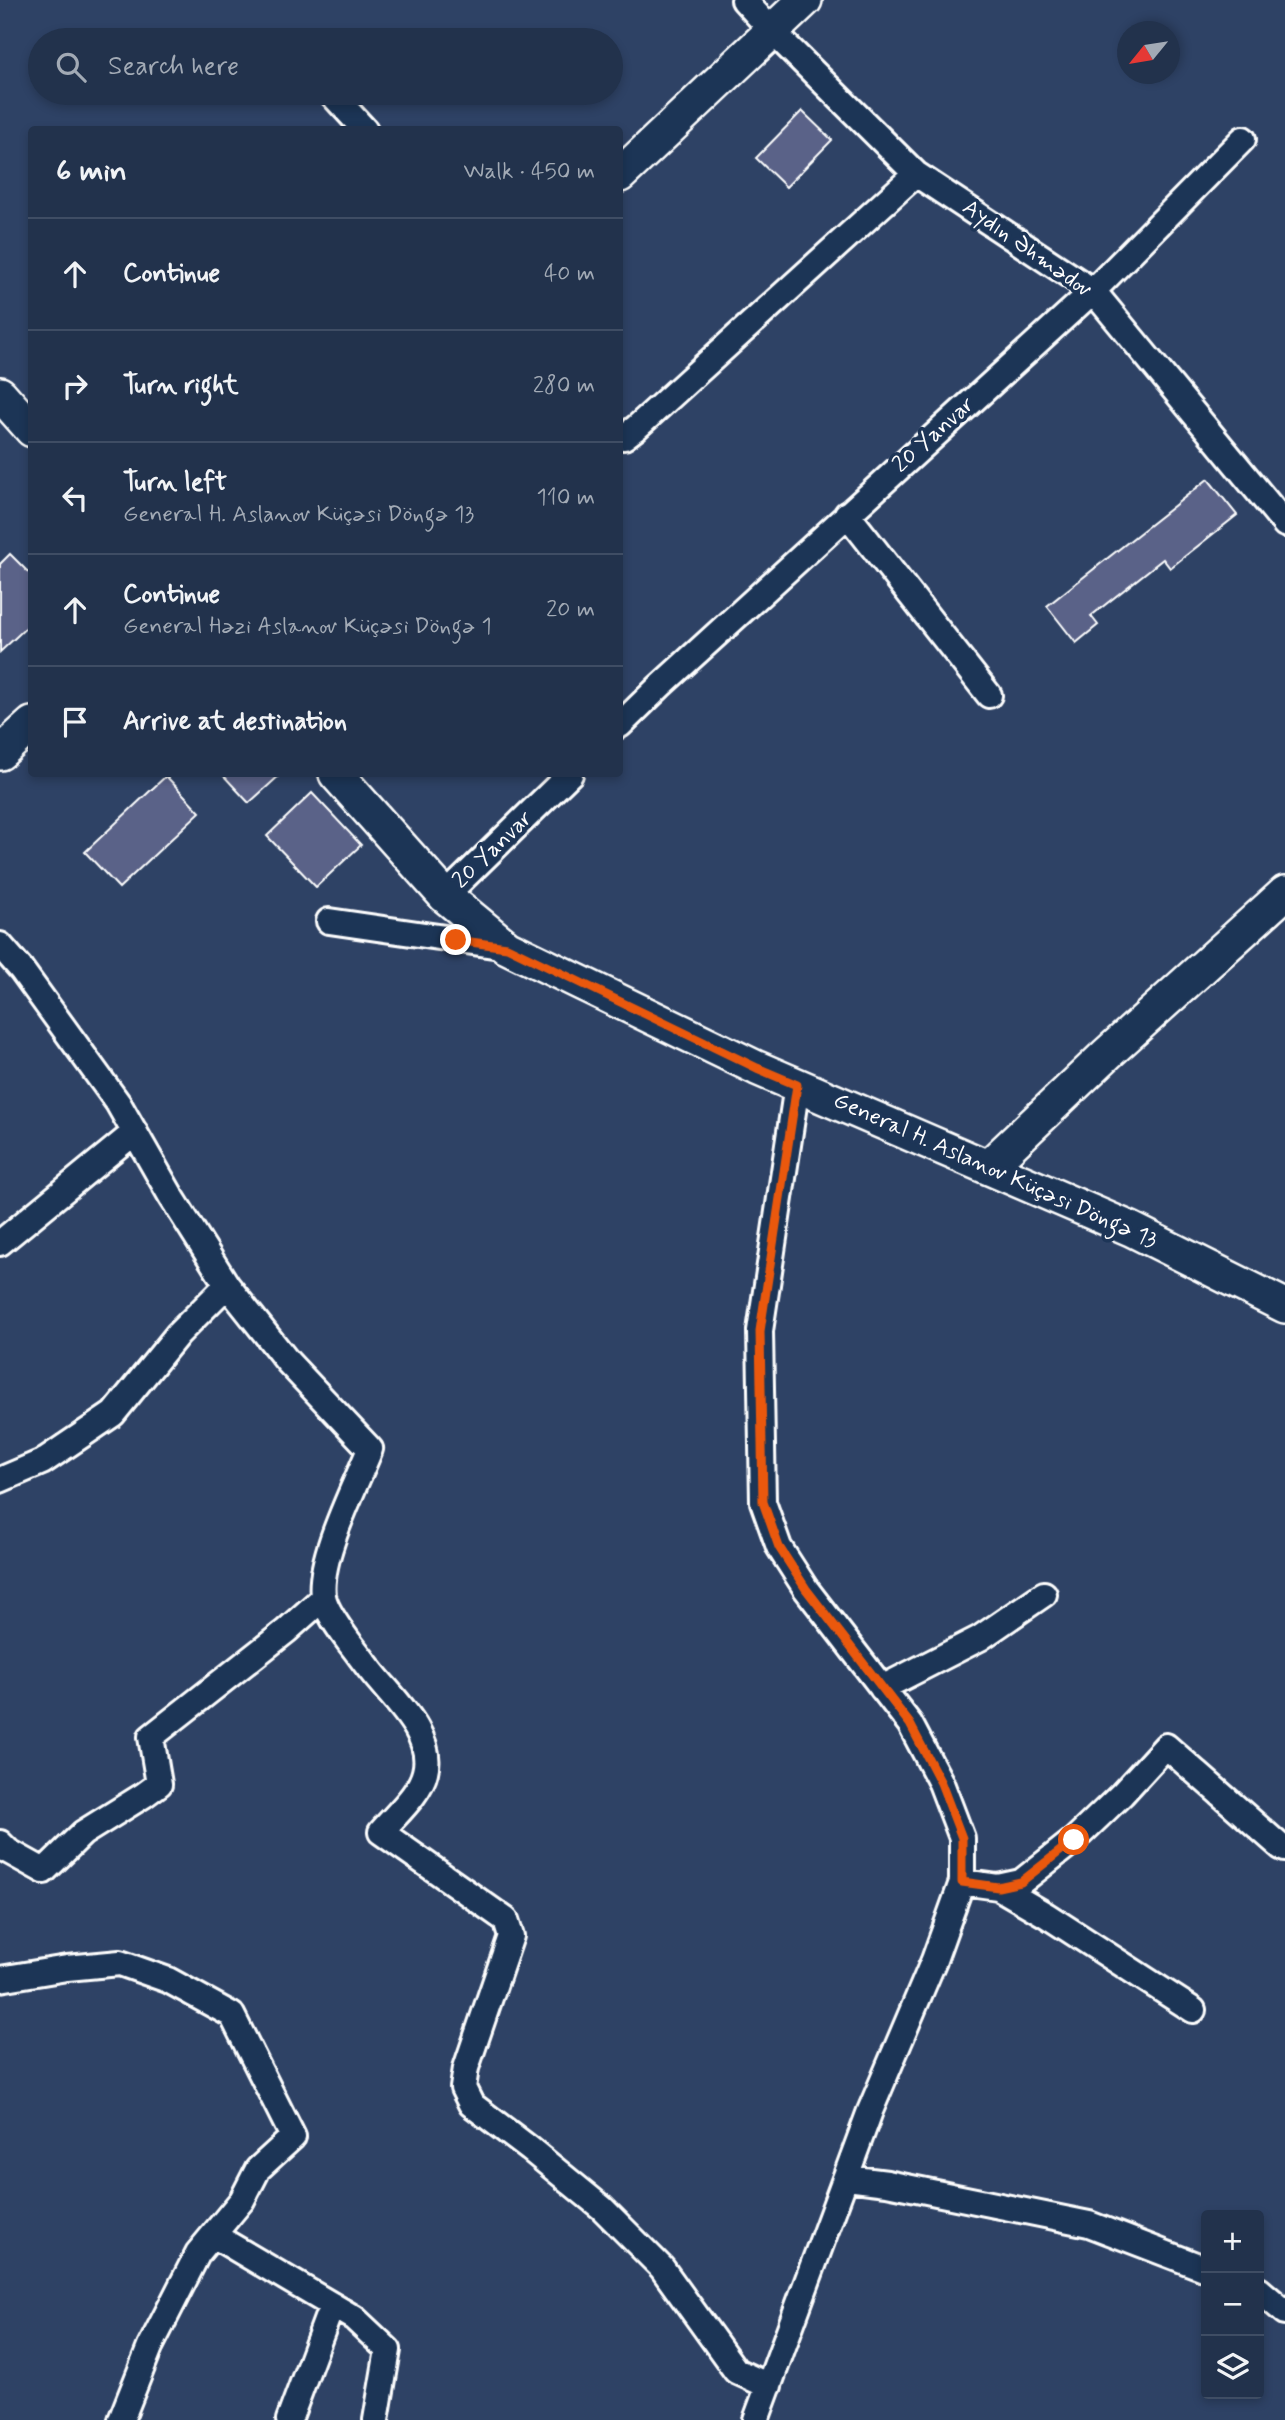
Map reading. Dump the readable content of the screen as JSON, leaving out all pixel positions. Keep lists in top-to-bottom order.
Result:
{
  "streets": {
    "main road": ["General H. Aslanov Küçəsi Döngə 13"],
    "street": ["Aydın Əhmədov", "20 Yanvar"]
  },
  "crossings": [
    ["Aydın Əhmədov", "20 Yanvar"],
    ["20 Yanvar", "General H. Aslanov Küçəsi Döngə 13"]
  ],
  "north": "bottom left",
  "page": {
    "search": "Search here",
    "heading": ["6 min", "Walk · 450 m"],
    "list": [
      ["Continue", "40 m"],
      ["Turn right", "280 m"],
      ["Turn left", "General H. Aslanov Küçəsi Döngə 13", "110 m"],
      ["Continue", "General Həzi Aslanov Küçəsi Döngə 1", "20 m"],
      "Arrive at destination"
    ],
    "map_buttons": ["+", "−"]
  }
}
